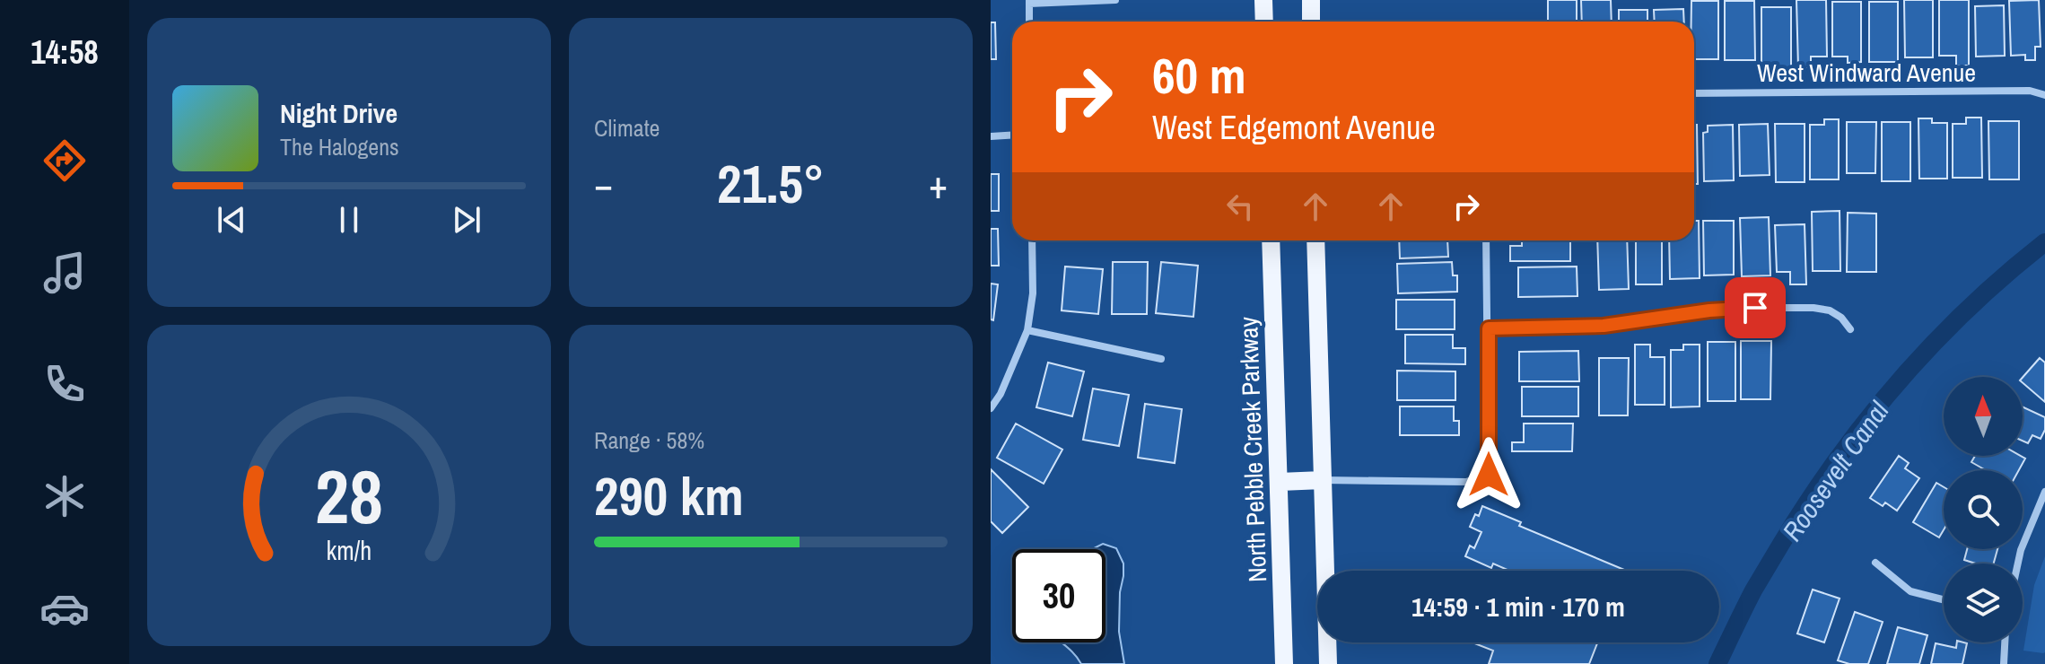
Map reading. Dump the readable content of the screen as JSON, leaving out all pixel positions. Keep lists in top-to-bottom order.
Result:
{
  "streets": {
    "main road": ["North Pebble Creek Parkway"],
    "street": ["West Windward Avenue"]
  },
  "water": ["Roosevelt Canal"],
  "north": "top",
  "page": {
    "tabs": "14:58",
    "tile": [
      "Climate",
      ["Range · 58%", "290 km"]
    ],
    "turn": ["60 m", "West Edgemont Avenue"],
    "song": ["Night Drive", "The Halogens"],
    "heat": ["−", "21.5°", "+"],
    "limit": "30",
    "trip": "14:59 · 1 min · 170 m",
    "gauge": ["28", "km/h"]
  }
}
